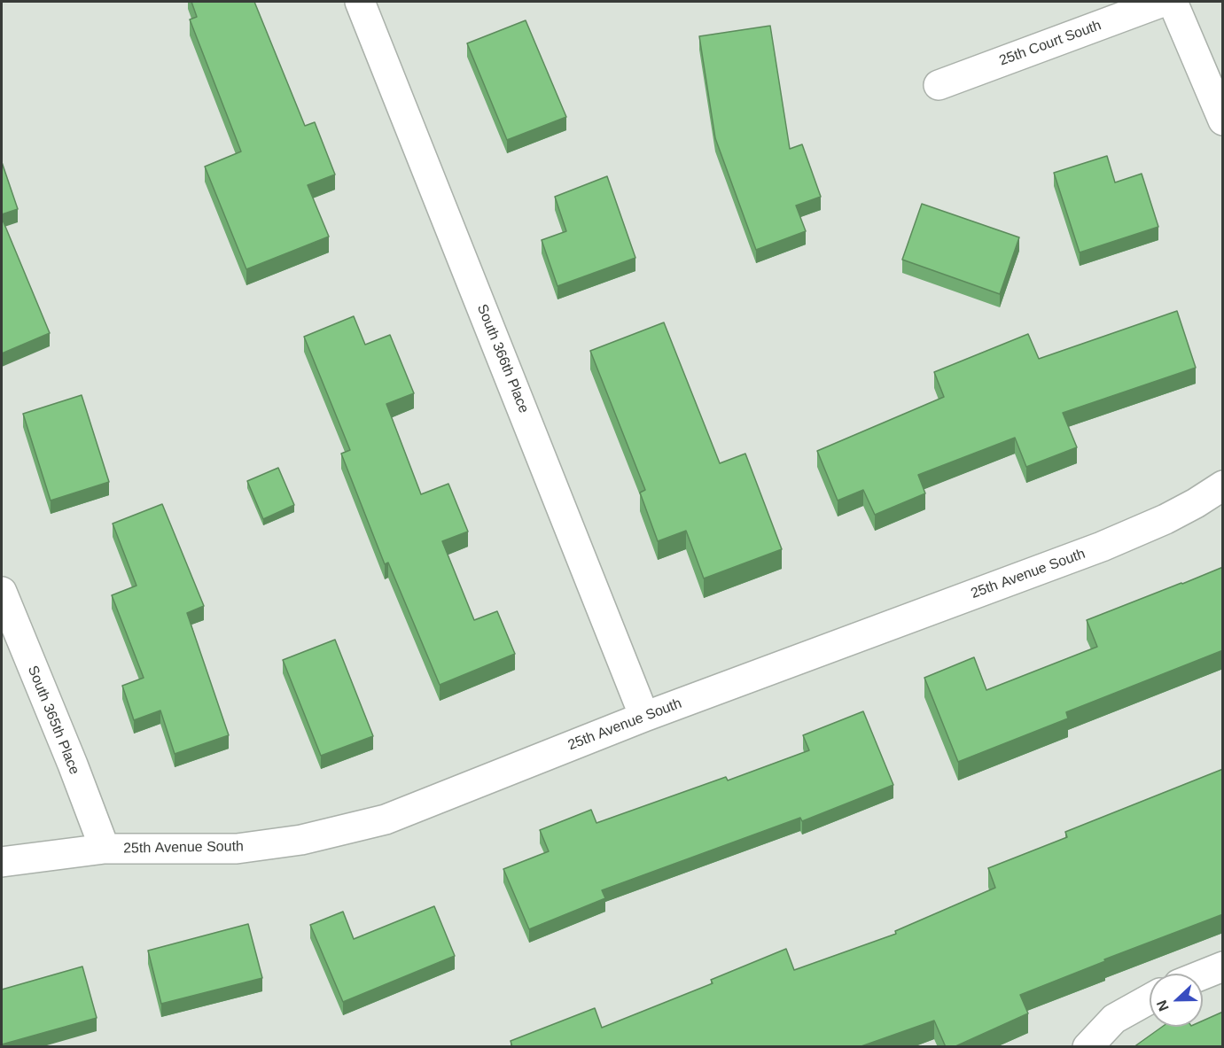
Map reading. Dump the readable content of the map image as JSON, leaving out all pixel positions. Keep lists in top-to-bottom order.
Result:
{
  "streets": {
    "street": [
      "25th Court South",
      "South 366th Place",
      "25th Avenue South",
      "South 365th Place"
    ]
  },
  "crossings": [
    ["South 366th Place", "25th Avenue South"],
    ["25th Avenue South", "South 365th Place"]
  ],
  "north": "left"
}
